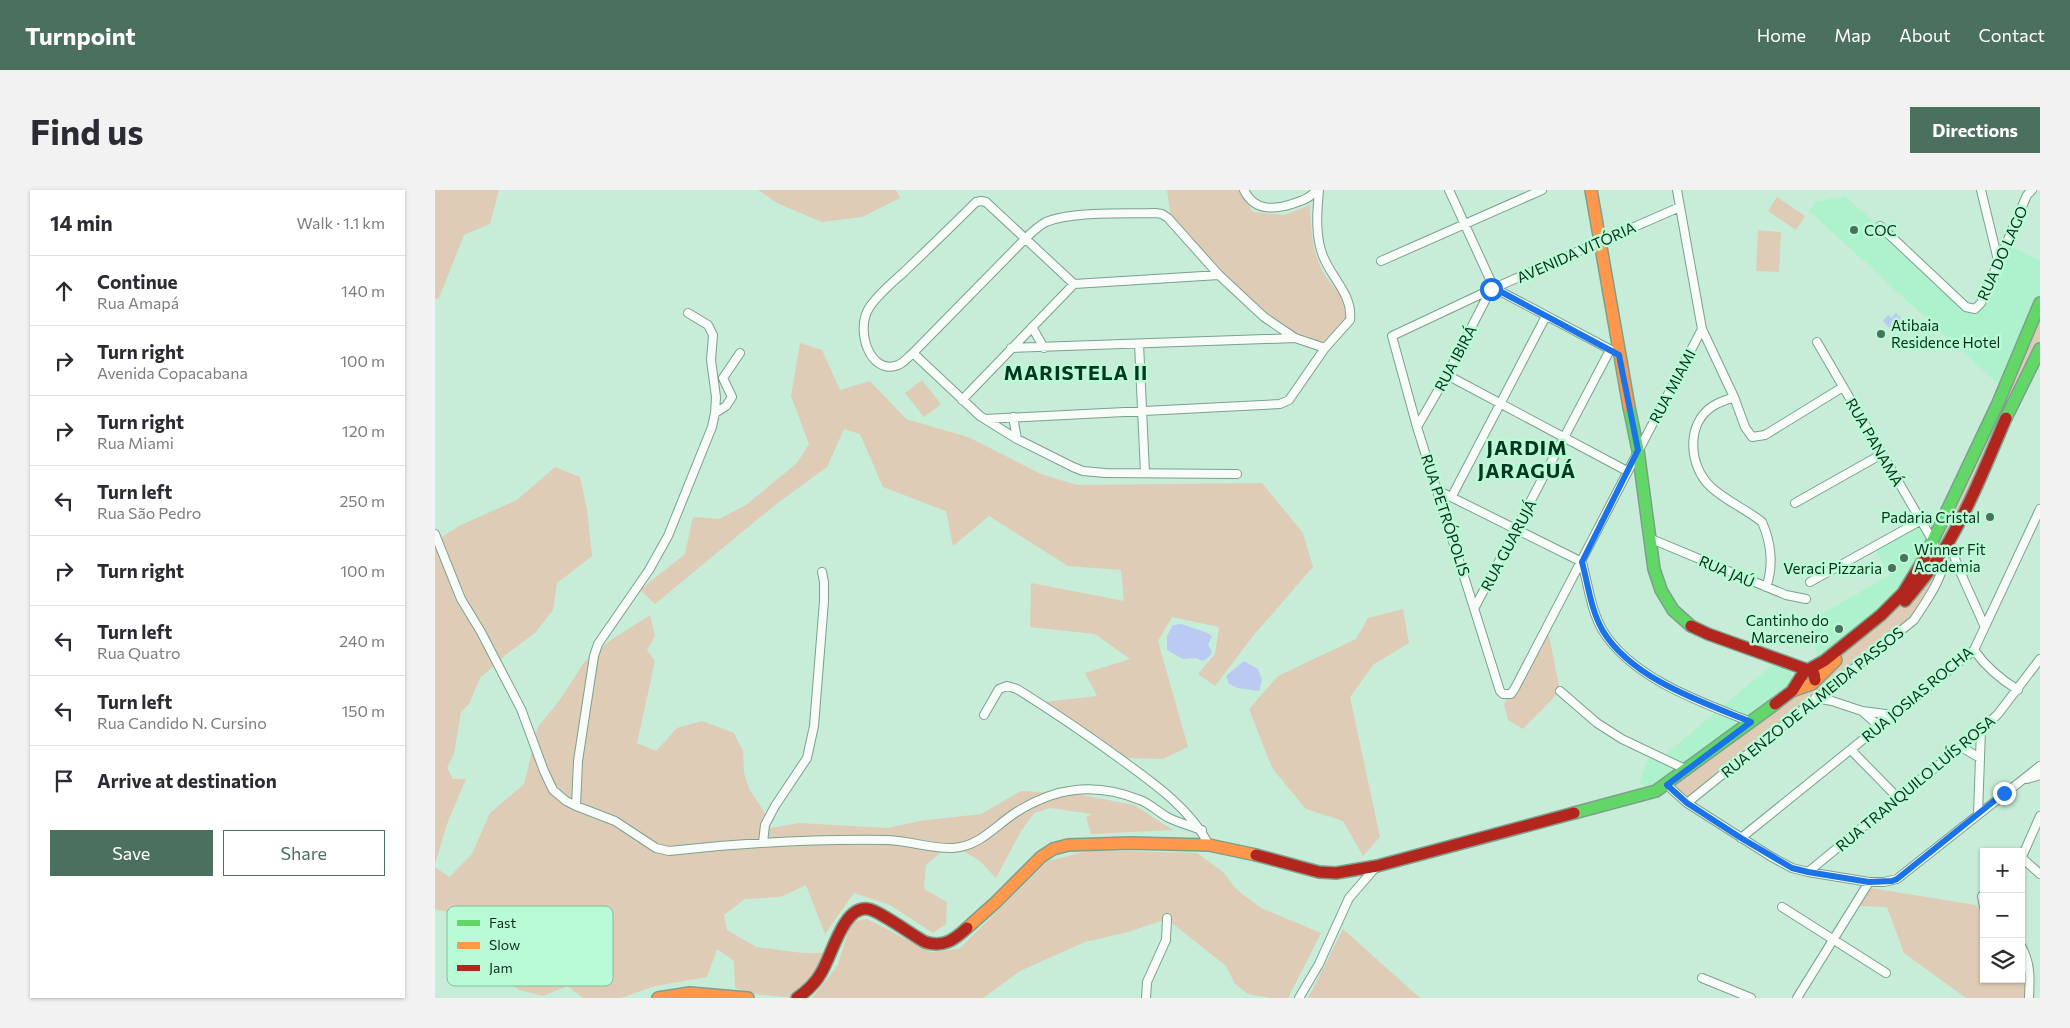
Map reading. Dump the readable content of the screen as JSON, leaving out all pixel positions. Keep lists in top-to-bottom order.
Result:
{
  "streets": {
    "street": [
      "AVENIDA VITÓRIA",
      "RUA DO LAGO",
      "RUA IBIRÁ",
      "RUA MIAMI",
      "RUA PANAMÁ",
      "RUA PETRÓPOLIS",
      "RUA GUARUJÁ",
      "RUA JAÚ",
      "RUA JOSIAS ROCHA",
      "RUA ENZO DE ALMEIDA PASSOS",
      "RUA TRANQUILO LUÍS ROSA"
    ]
  },
  "crossings": [
    ["AVENIDA VITÓRIA", "RUA IBIRÁ"],
    ["AVENIDA VITÓRIA", "RUA PETRÓPOLIS"],
    ["RUA IBIRÁ", "RUA PETRÓPOLIS"],
    ["RUA MIAMI", "RUA PETRÓPOLIS"],
    ["RUA PETRÓPOLIS", "RUA GUARUJÁ"]
  ],
  "districts": ["MARISTELA II", "JARDIM JARAGUÁ"],
  "places": [
    "COC",
    "Atibaia Residence Hotel",
    "Padaria Cristal",
    "Winner Fit Academia",
    "Veraci Pizzaria",
    "Cantinho do Marceneiro"
  ],
  "legend": ["Fast", "Slow", "Jam"],
  "page": {
    "header": "Turnpoint",
    "nav": [
      "Home",
      "Map",
      "About",
      "Contact"
    ],
    "buttons": [
      "Directions",
      ["Save", "Share"]
    ],
    "title": "Find us",
    "heading": ["14 min", "Walk · 1.1 km"],
    "list": [
      ["Continue", "Rua Amapá", "140 m"],
      ["Turn right", "Avenida Copacabana", "100 m"],
      ["Turn right", "Rua Miami", "120 m"],
      ["Turn left", "Rua São Pedro", "250 m"],
      ["Turn right", "100 m"],
      ["Turn left", "Rua Quatro", "240 m"],
      ["Turn left", "Rua Candido N. Cursino", "150 m"],
      "Arrive at destination"
    ],
    "map_buttons": ["+", "−"]
  }
}
